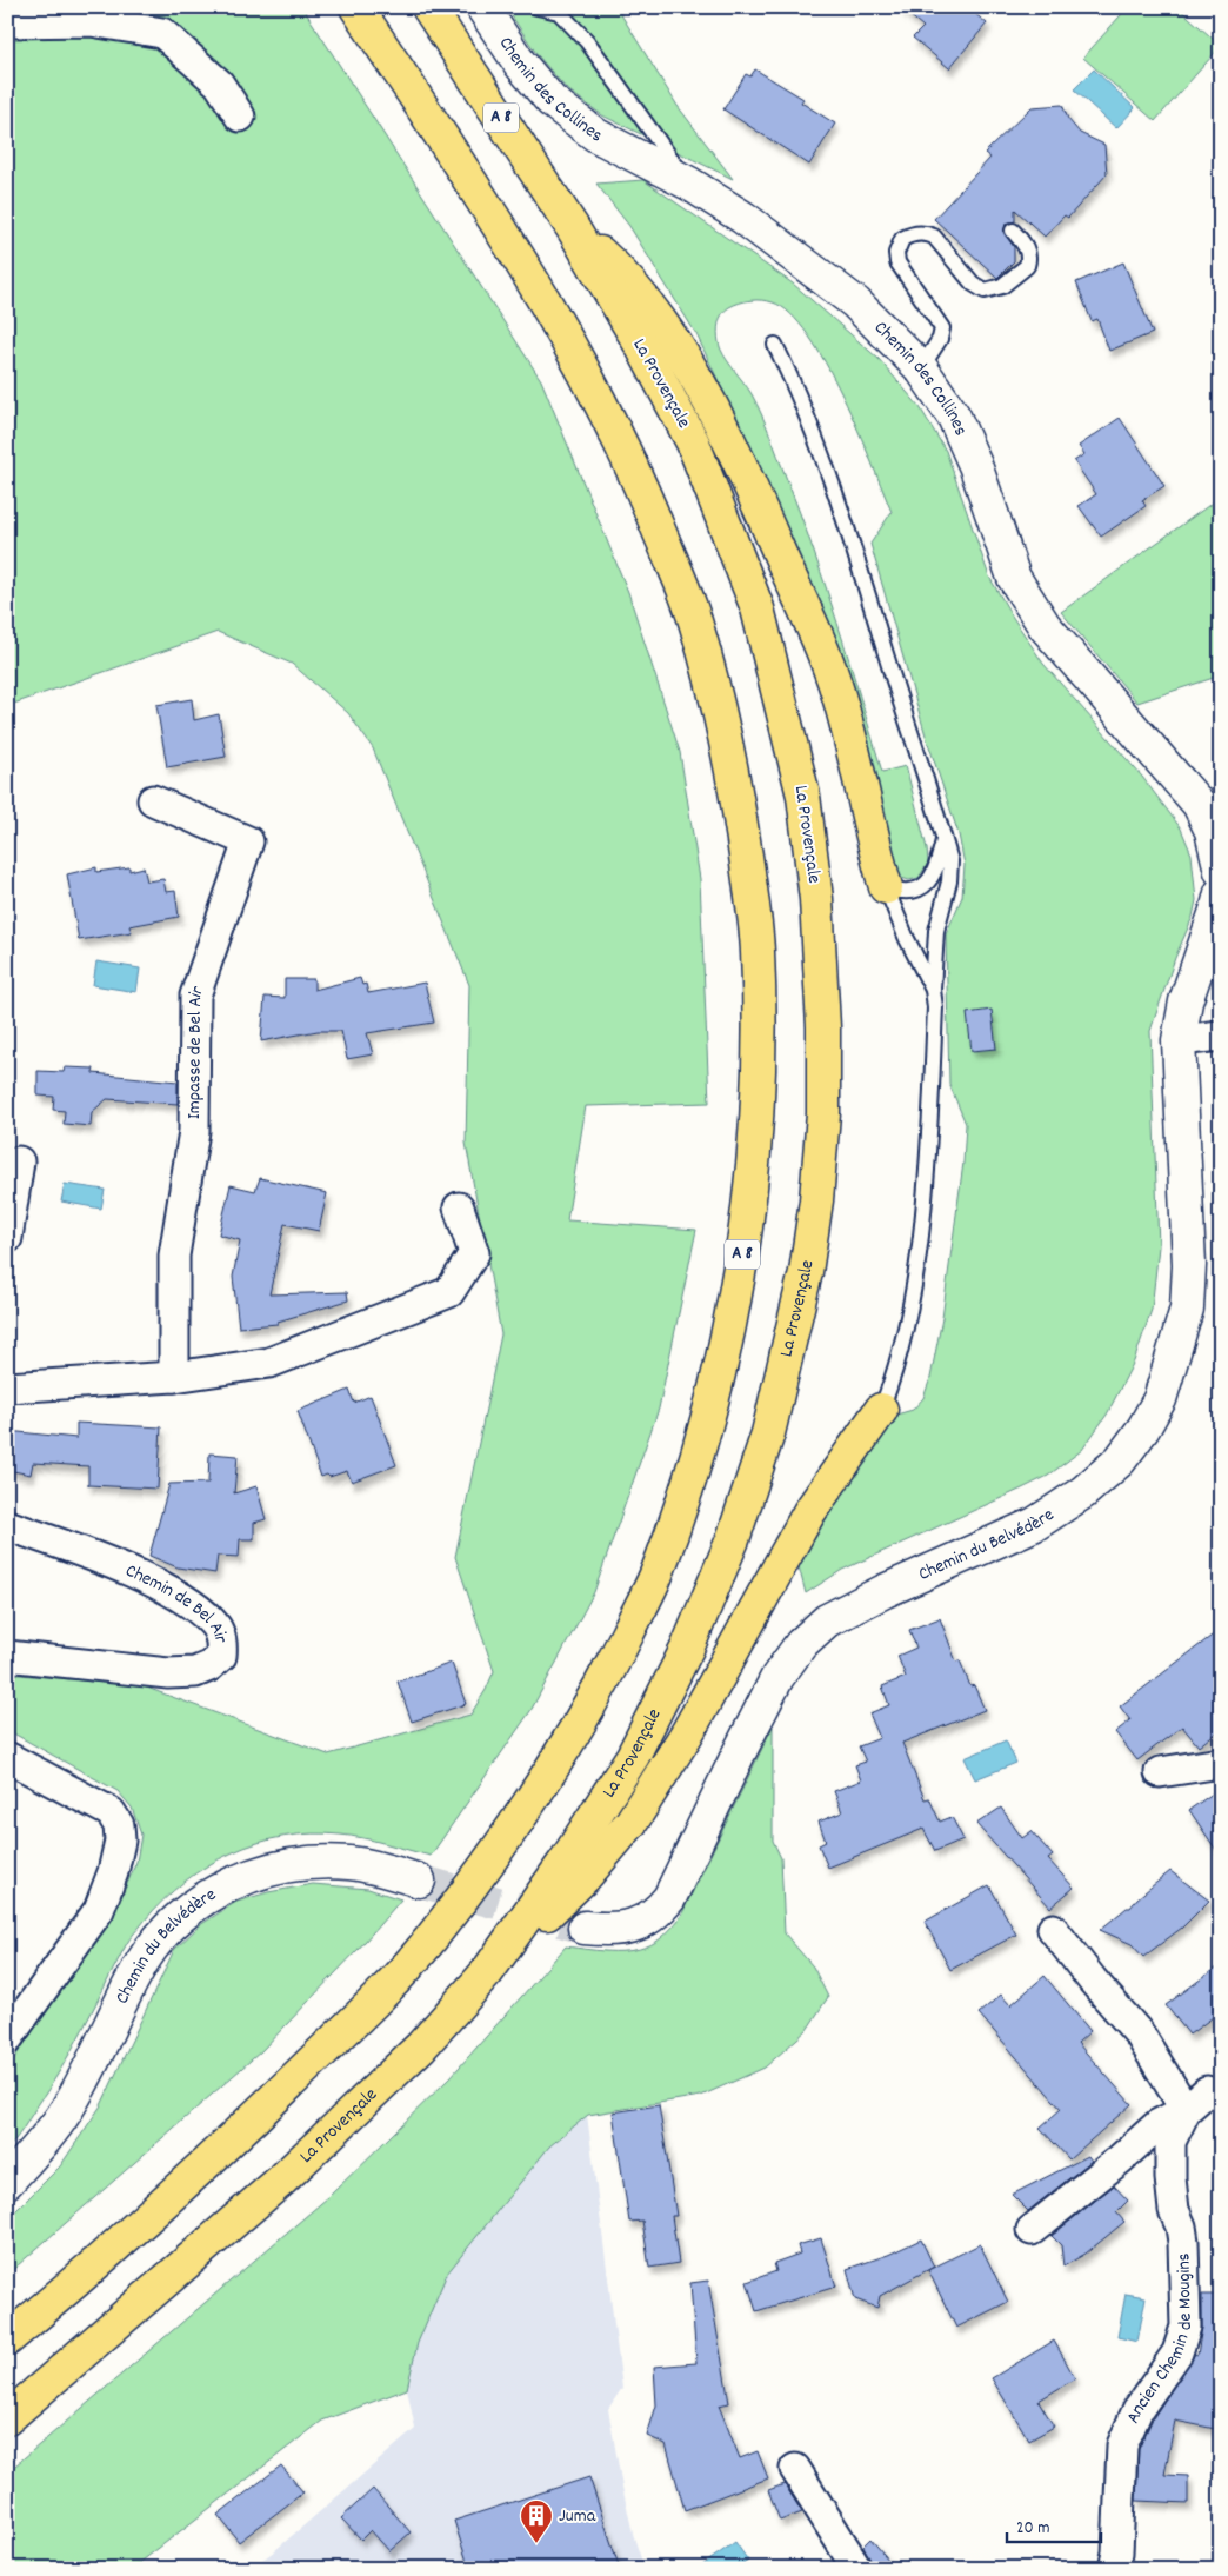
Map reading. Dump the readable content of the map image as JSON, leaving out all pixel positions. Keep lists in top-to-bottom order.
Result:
{
  "streets": {
    "highway": ["A 8", "La Provençale"],
    "street": [
      "Chemin des Collines",
      "Impasse de Bel Air",
      "Chemin du Belvédère",
      "Chemin de Bel Air",
      "Ancien Chemin de Mougins"
    ]
  },
  "places": {
    "building": ["Juma"]
  },
  "scale_bar": "20 m"
}
